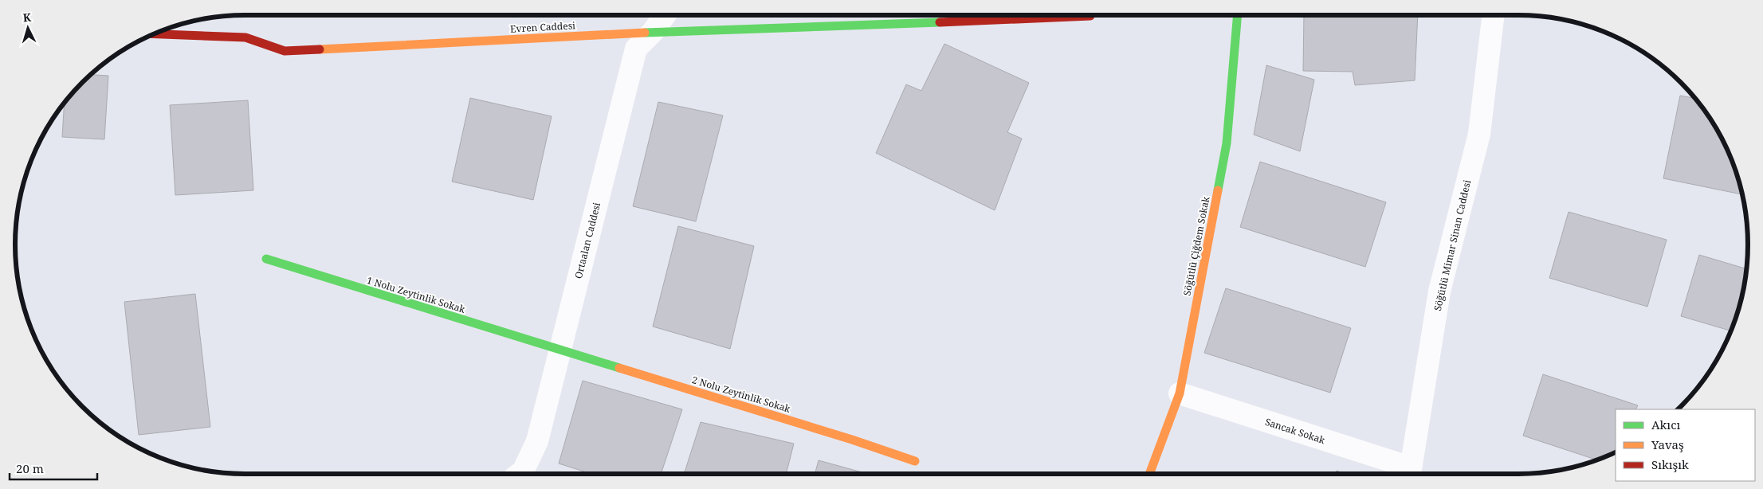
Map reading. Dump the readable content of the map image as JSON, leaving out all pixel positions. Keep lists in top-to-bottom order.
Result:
{
  "streets": {
    "street": [
      "Evren Caddesi",
      "Ortaalan Caddesi",
      "Söğütlü Mimar Sinan Caddesi",
      "Söğütlü Çiğdem Sokak",
      "1 Nolu Zeytinlik Sokak",
      "2 Nolu Zeytinlik Sokak",
      "Sancak Sokak"
    ]
  },
  "crossings": [
    ["Evren Caddesi", "Ortaalan Caddesi"],
    ["Ortaalan Caddesi", "1 Nolu Zeytinlik Sokak"],
    ["Ortaalan Caddesi", "2 Nolu Zeytinlik Sokak"],
    ["Söğütlü Mimar Sinan Caddesi", "Sancak Sokak"],
    ["Söğütlü Çiğdem Sokak", "Sancak Sokak"],
    ["1 Nolu Zeytinlik Sokak", "2 Nolu Zeytinlik Sokak"]
  ],
  "legend": ["Akıcı", "Yavaş", "Sıkışık"],
  "scale_bar": "20 m",
  "north": "top"
}
